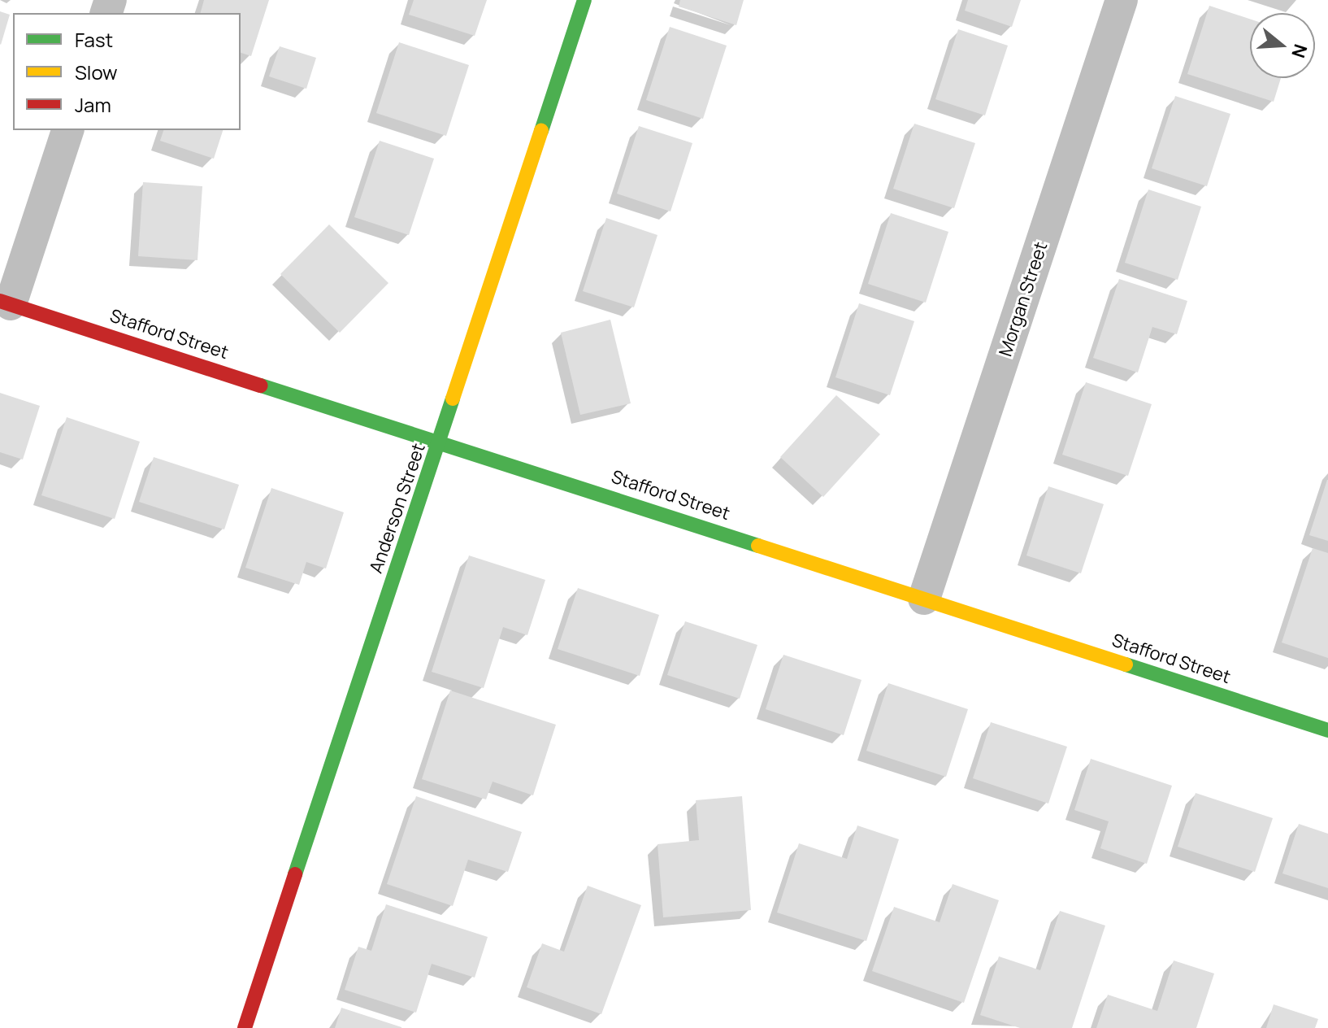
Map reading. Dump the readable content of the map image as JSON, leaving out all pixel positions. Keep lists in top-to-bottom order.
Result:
{
  "streets": {
    "street": ["Morgan Street", "Stafford Street", "Anderson Street"]
  },
  "crossings": [
    ["Morgan Street", "Stafford Street"],
    ["Stafford Street", "Anderson Street"]
  ],
  "legend": ["Fast", "Slow", "Jam"],
  "north": "right"
}
